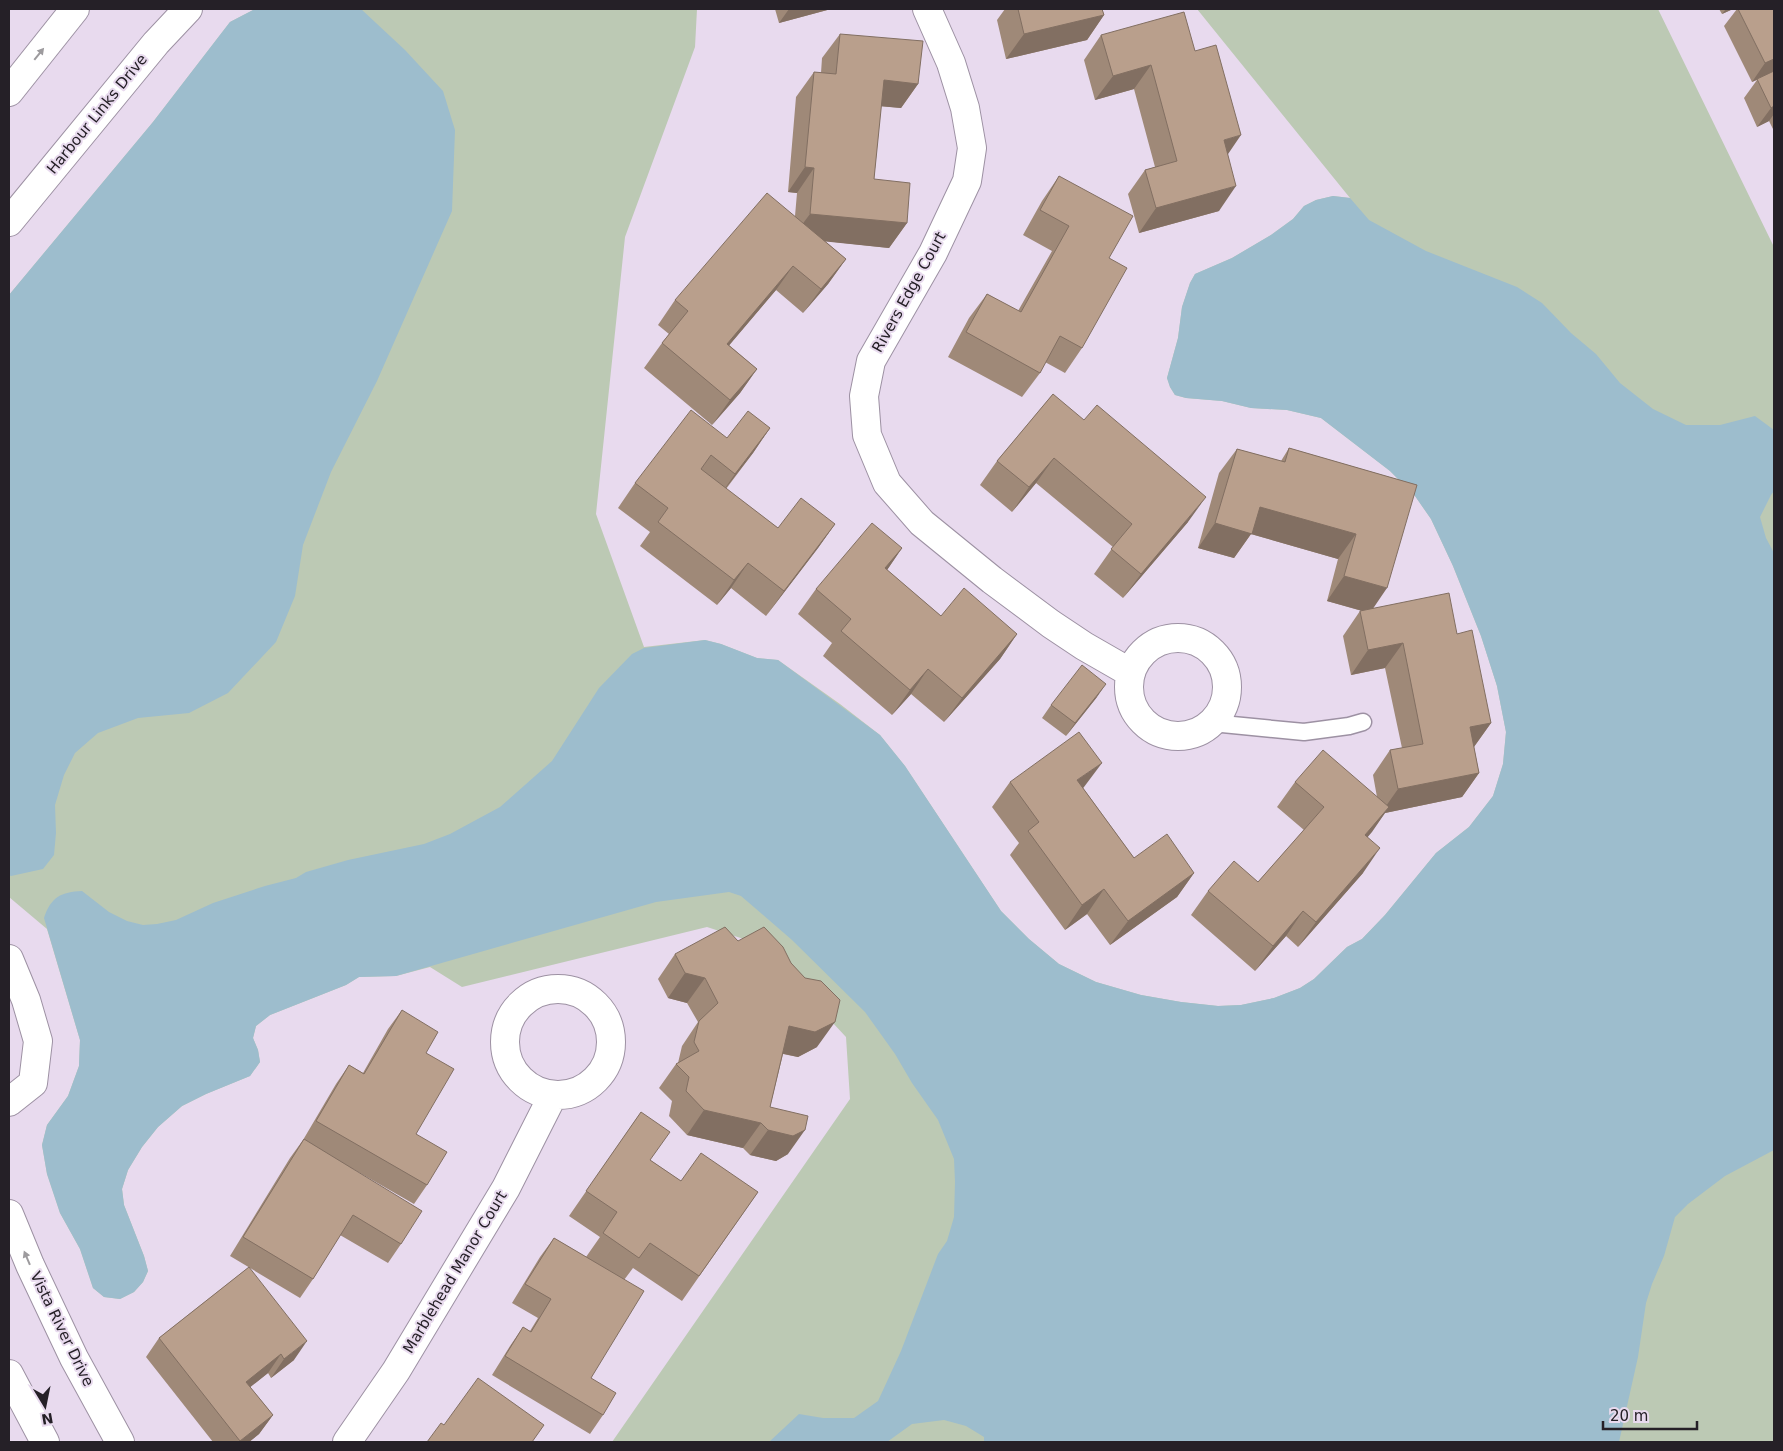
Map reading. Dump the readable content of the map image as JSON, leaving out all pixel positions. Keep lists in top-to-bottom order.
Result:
{
  "streets": {
    "street": [
      "Harbour Links Drive",
      "Rivers Edge Court",
      "Marblehead Manor Court",
      "Vista River Drive"
    ]
  },
  "scale_bar": "20 m",
  "north": "bottom"
}
